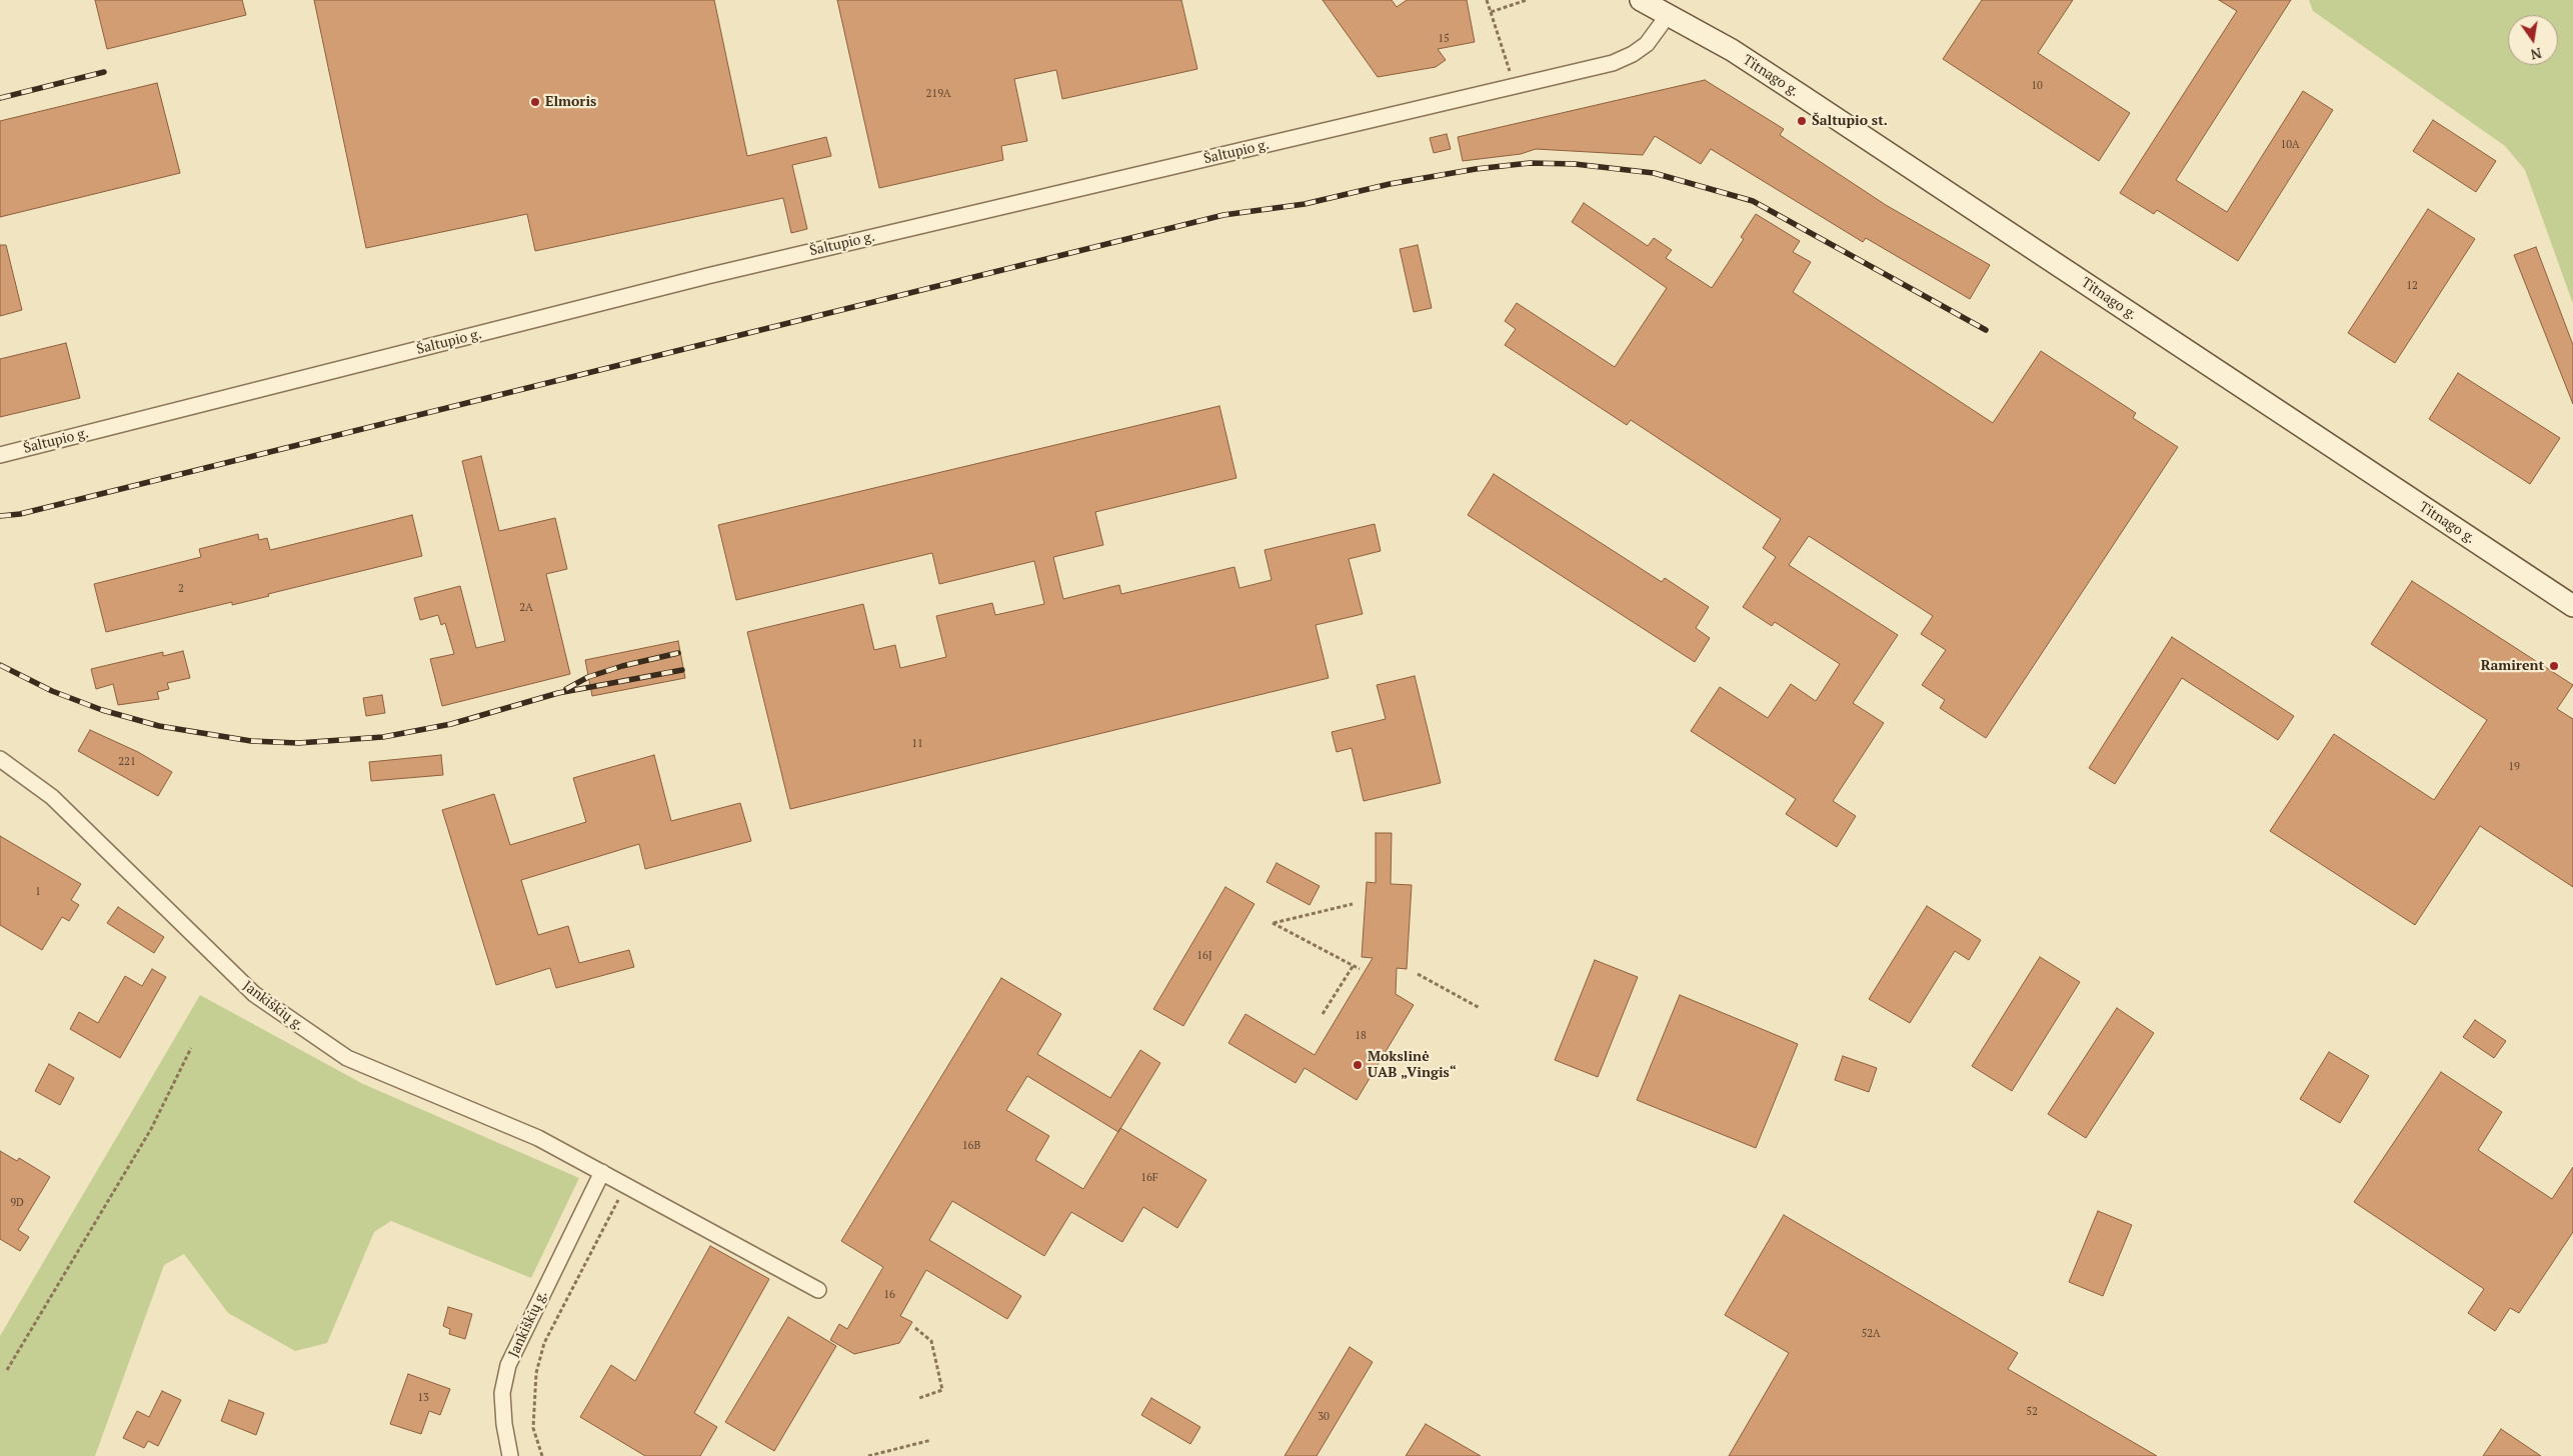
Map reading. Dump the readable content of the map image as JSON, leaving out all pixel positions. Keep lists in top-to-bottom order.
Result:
{
  "streets": {
    "street": ["Titnago g.", "Šaltupio g.", "Jankiškių g."]
  },
  "crossings": [
    ["Titnago g.", "Šaltupio g."]
  ],
  "places": [
    "Elmoris",
    "Šaltupio st.",
    "Ramirent",
    "Mokslinė UAB „Vingis“"
  ],
  "house_numbers": [
    "15",
    "10",
    "219A",
    "10A",
    "12",
    "2",
    "2A",
    "11",
    "221",
    "19",
    "1",
    "16J",
    "18",
    "16B",
    "16F",
    "9D",
    "16",
    "52A",
    "13",
    "52",
    "30"
  ],
  "north": "bottom"
}
